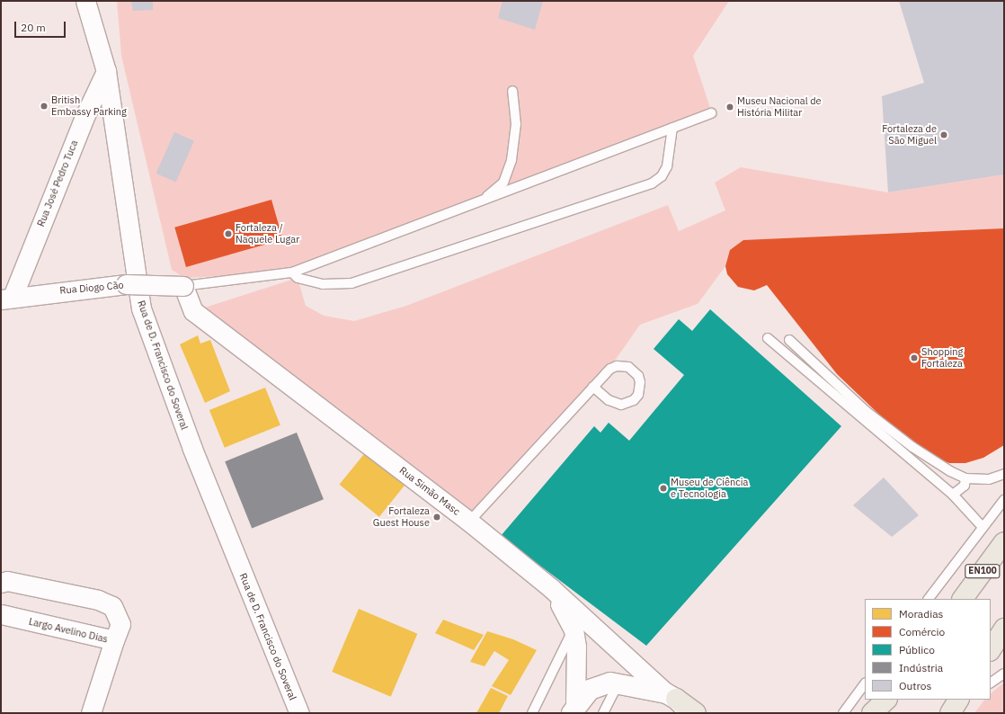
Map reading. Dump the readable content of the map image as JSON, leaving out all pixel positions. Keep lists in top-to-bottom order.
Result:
{
  "streets": {
    "main road": ["EN100"],
    "street": [
      "Rua José Pedro Tuca",
      "Rua Diogo Cão",
      "Rua de D. Francisco do Soveral",
      "Rua Simão Masc",
      "Largo Avelino Dias"
    ]
  },
  "crossings": [
    ["Rua José Pedro Tuca", "Rua Diogo Cão"],
    ["Rua José Pedro Tuca", "Rua de D. Francisco do Soveral"],
    ["Rua Diogo Cão", "Rua Simão Masc"]
  ],
  "places": [
    "British Embassy Parking",
    "Museu Nacional de História Militar",
    "Fortaleza de São Miguel",
    "Fortaleza / Naquele Lugar",
    "Shopping Fortaleza",
    "Museu de Ciência e Tecnologia",
    "Fortaleza Guest House"
  ],
  "legend": [
    "Moradias",
    "Comércio",
    "Público",
    "Indústria",
    "Outros"
  ],
  "scale_bar": "20 m"
}
